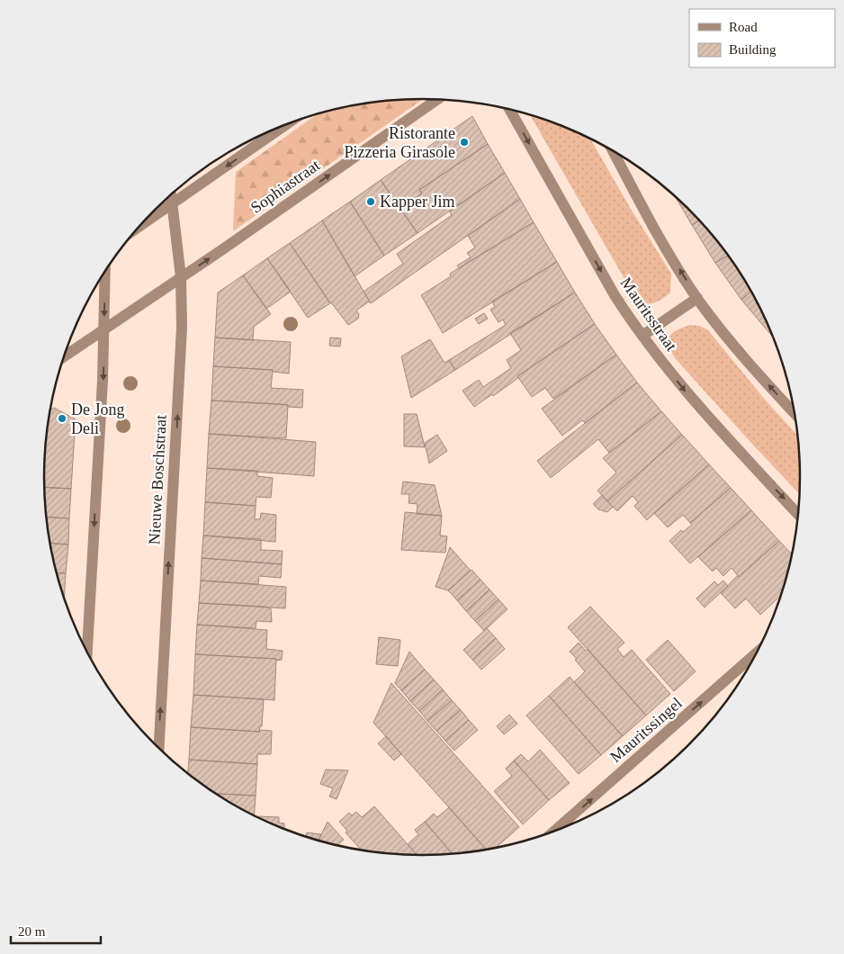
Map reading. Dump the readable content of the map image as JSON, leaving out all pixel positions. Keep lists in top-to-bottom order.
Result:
{
  "streets": {
    "street": [
      "Sophiastraat",
      "Mauritsstraat",
      "Nieuwe Boschstraat",
      "Mauritssingel"
    ]
  },
  "crossings": [
    ["Sophiastraat", "Nieuwe Boschstraat"]
  ],
  "one_way": ["Mauritssingel"],
  "places": ["Ristorante Pizzeria Girasole", "Kapper Jim", "De Jong Deli"],
  "legend": ["Road", "Building"],
  "scale_bar": "20 m"
}
